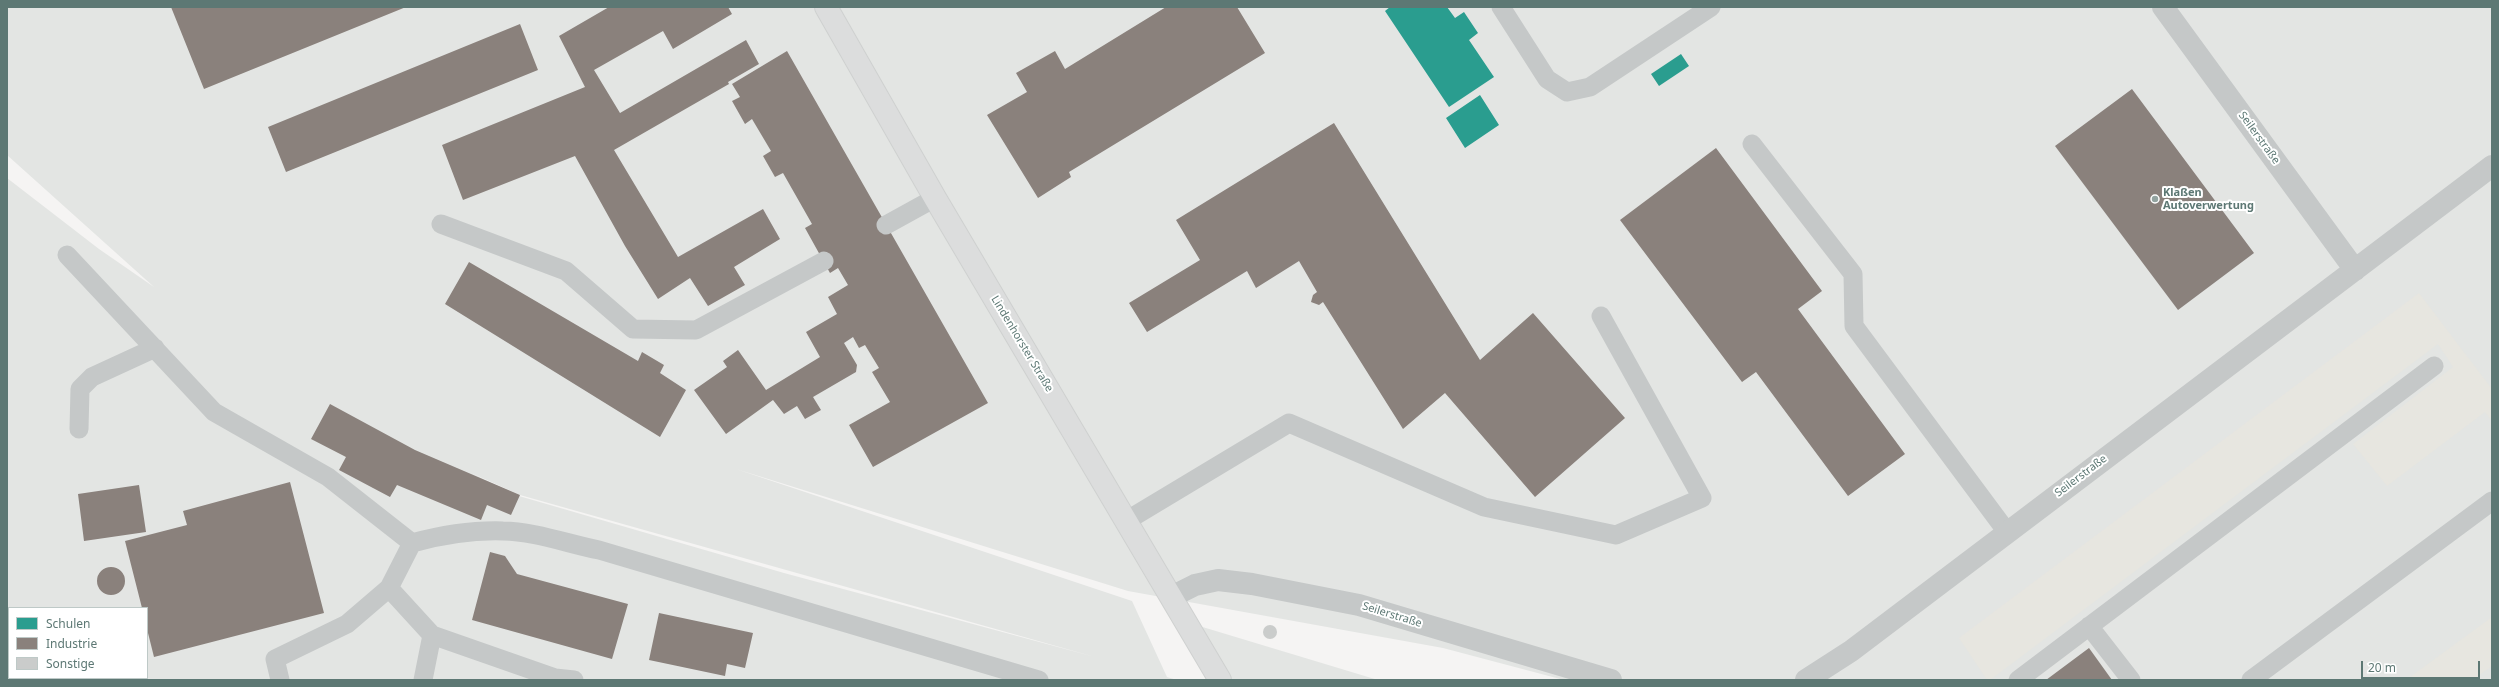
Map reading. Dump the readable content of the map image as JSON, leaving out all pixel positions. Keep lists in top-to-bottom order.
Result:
{
  "streets": {
    "street": ["Seilerstraße", "Lindenhorster Straße"]
  },
  "crossings": [
    ["Seilerstraße", "Lindenhorster Straße"]
  ],
  "places": ["Klaßen Autoverwertung"],
  "legend": ["Schulen", "Industrie", "Sonstige"],
  "scale_bar": "20 m"
}
